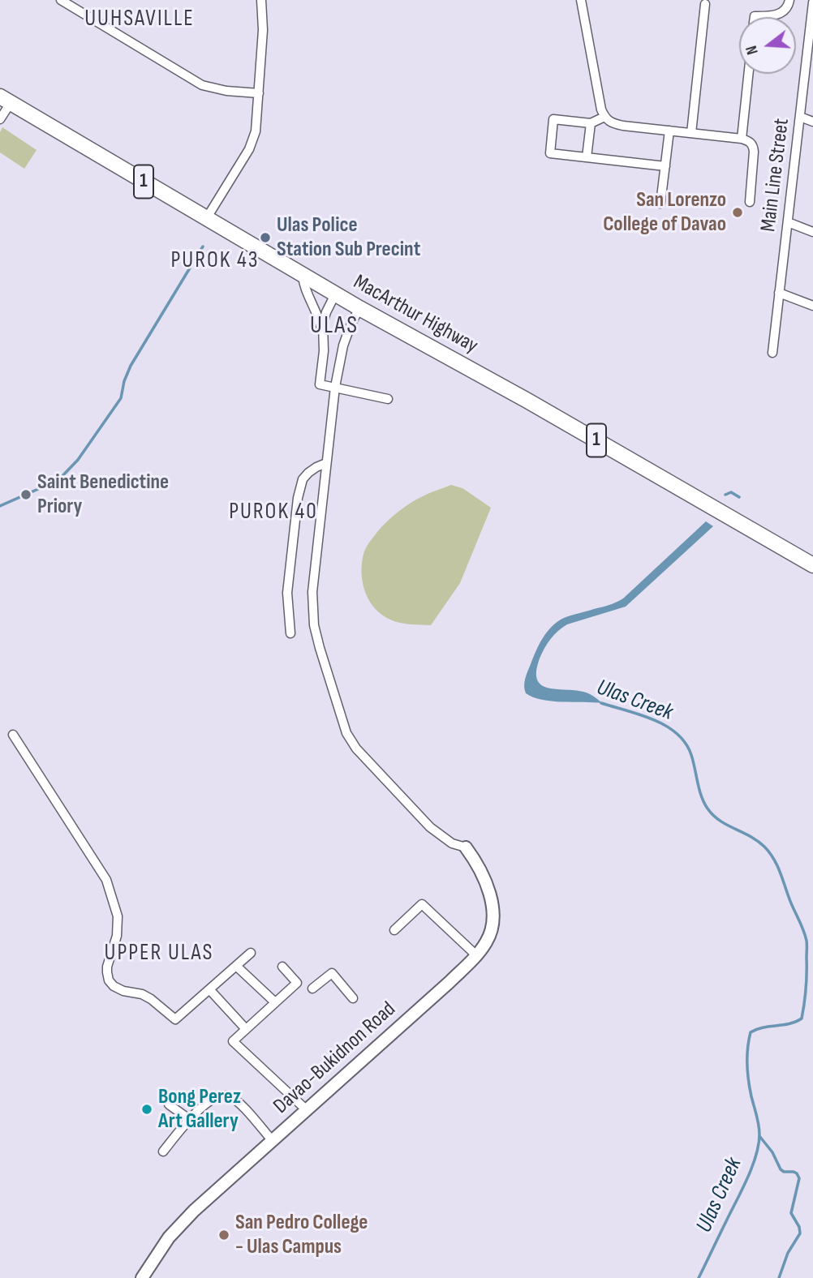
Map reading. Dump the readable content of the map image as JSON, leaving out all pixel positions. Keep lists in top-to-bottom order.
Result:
{
  "streets": {
    "highway": ["1", "MacArthur Highway"],
    "street": ["Main Line Street", "Davao-Bukidnon Road"]
  },
  "districts": [
    "UUHSAVILLE",
    "PUROK 43",
    "ULAS",
    "PUROK 40",
    "UPPER ULAS"
  ],
  "water": ["Ulas Creek"],
  "places": [
    "San Lorenzo College of Davao",
    "Ulas Police Station Sub Precint",
    "Saint Benedictine Priory",
    "Bong Perez Art Gallery",
    "San Pedro College - Ulas Campus"
  ],
  "north": "left"
}
